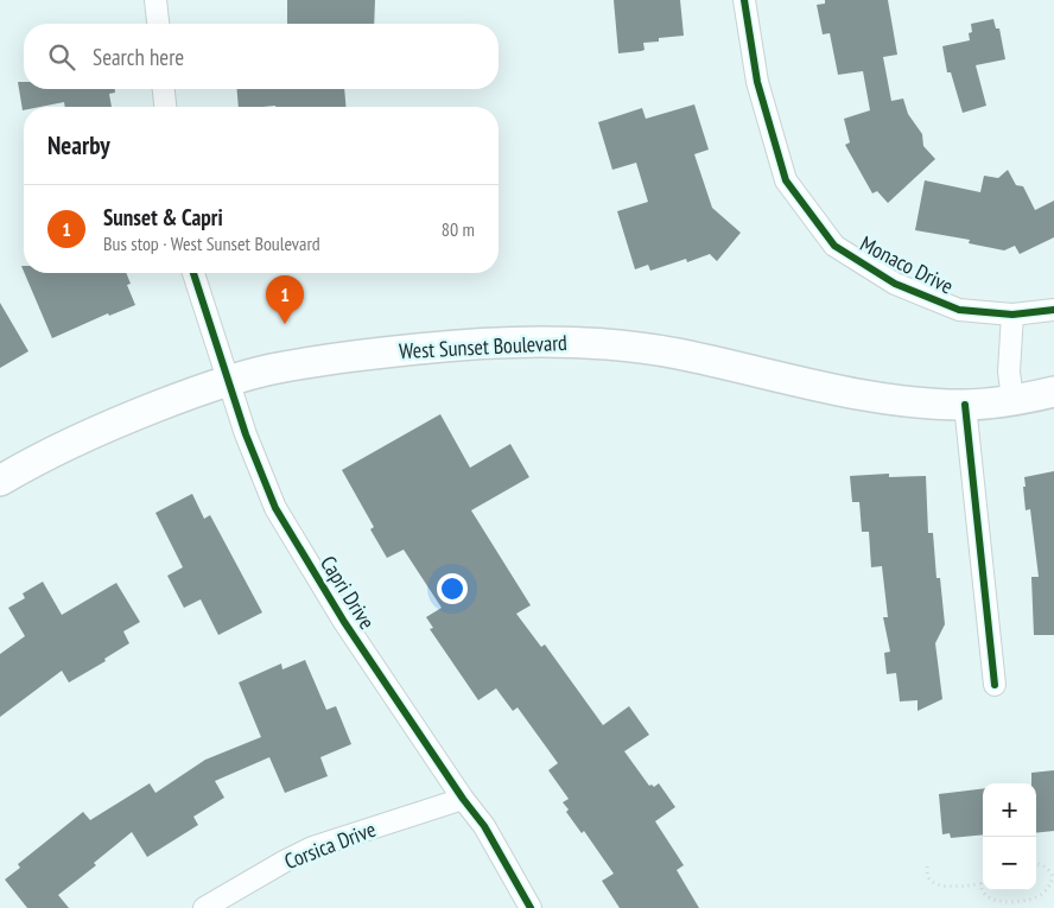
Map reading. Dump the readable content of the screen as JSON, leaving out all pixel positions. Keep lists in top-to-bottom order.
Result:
{
  "streets": {
    "main road": ["West Sunset Boulevard"],
    "street": ["Monaco Drive", "Capri Drive", "Corsica Drive"]
  },
  "crossings": [
    ["West Sunset Boulevard", "Capri Drive"],
    ["Capri Drive", "Corsica Drive"]
  ],
  "page": {
    "search": "Search here",
    "heading": "Nearby",
    "list": [
      {
        "mark": "1",
        "name": "Sunset & Capri",
        "note": "Bus stop · West Sunset Boulevard",
        "value": "80 m"
      }
    ],
    "pins": "1",
    "map_buttons": ["+", "−"]
  }
}
